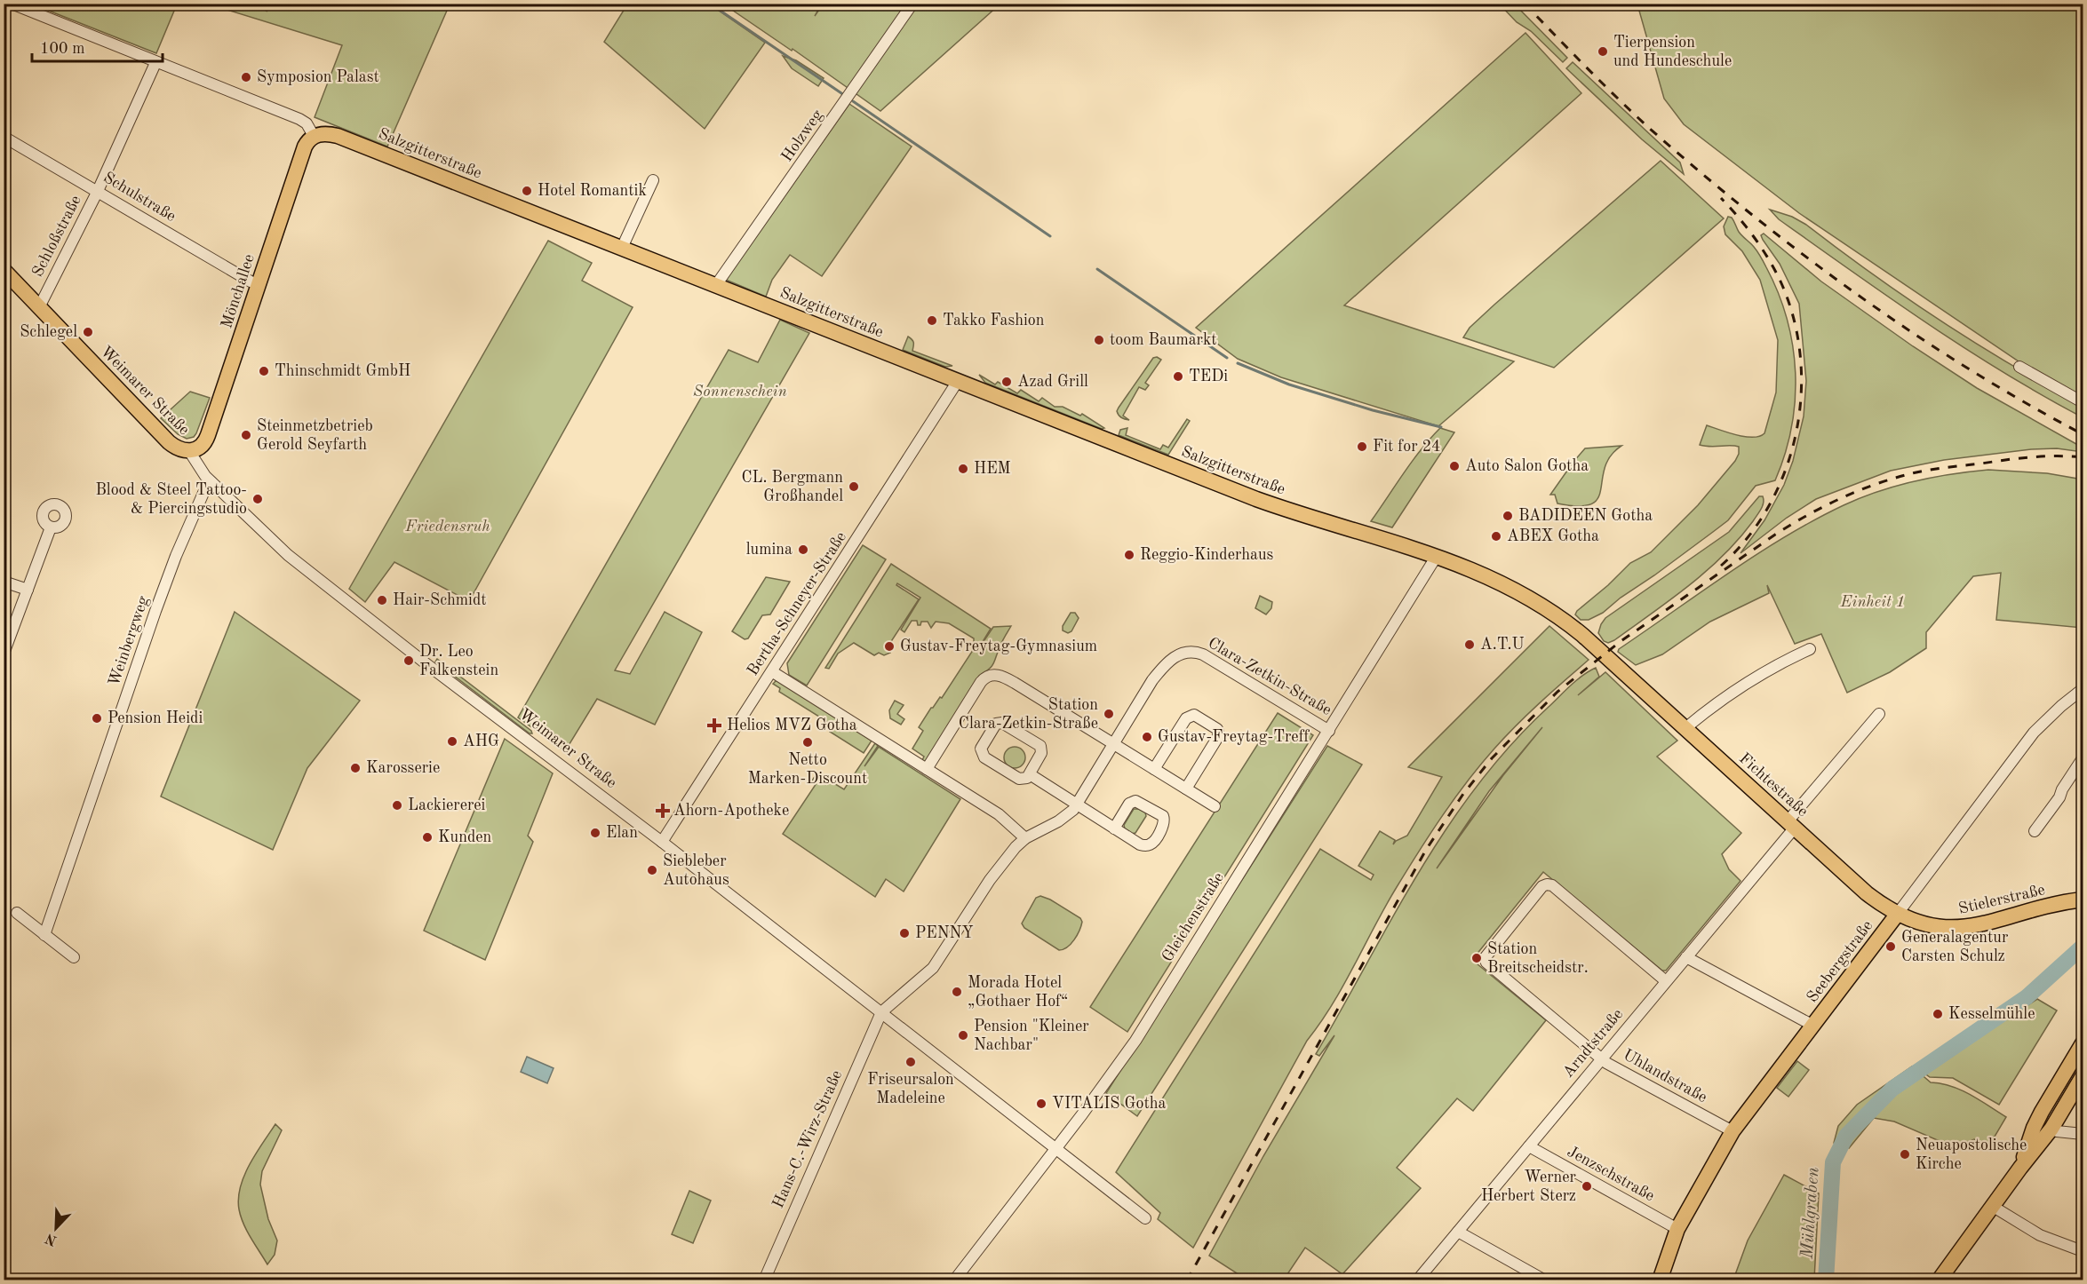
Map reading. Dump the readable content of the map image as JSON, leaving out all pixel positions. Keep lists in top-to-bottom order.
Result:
{
  "streets": {
    "main road": [
      "Salzgitterstraße",
      "Mönchallee",
      "Weimarer Straße",
      "Fichtestraße",
      "Stielerstraße",
      "Seebergstraße"
    ],
    "street": [
      "Holzweg",
      "Schulstraße",
      "Schloßstraße",
      "Bertha-Schneyer-Straße",
      "Weinbergweg",
      "Clara-Zetkin-Straße",
      "Gleichenstraße",
      "Arndtstraße",
      "Uhlandstraße",
      "Hans-C.-Wirz-Straße",
      "Jenzschstraße"
    ]
  },
  "crossings": [
    ["Holzweg", "Salzgitterstraße"],
    ["Salzgitterstraße", "Mönchallee"],
    ["Salzgitterstraße", "Bertha-Schneyer-Straße"],
    ["Salzgitterstraße", "Fichtestraße"],
    ["Salzgitterstraße", "Gleichenstraße"],
    ["Schulstraße", "Schloßstraße"],
    ["Schulstraße", "Mönchallee"],
    ["Schloßstraße", "Weimarer Straße"],
    ["Mönchallee", "Weimarer Straße"],
    ["Weimarer Straße", "Bertha-Schneyer-Straße"],
    ["Weimarer Straße", "Weinbergweg"],
    ["Weimarer Straße", "Clara-Zetkin-Straße"],
    ["Weimarer Straße", "Gleichenstraße"],
    ["Weimarer Straße", "Hans-C.-Wirz-Straße"],
    ["Clara-Zetkin-Straße", "Gleichenstraße"],
    ["Clara-Zetkin-Straße", "Hans-C.-Wirz-Straße"],
    ["Fichtestraße", "Stielerstraße"],
    ["Fichtestraße", "Seebergstraße"],
    ["Fichtestraße", "Arndtstraße"],
    ["Stielerstraße", "Seebergstraße"],
    ["Seebergstraße", "Uhlandstraße"],
    ["Seebergstraße", "Jenzschstraße"],
    ["Arndtstraße", "Uhlandstraße"],
    ["Arndtstraße", "Jenzschstraße"]
  ],
  "water": ["Mühlgraben"],
  "parks": ["Sonnenschein", "Friedensruh", "Einheit 1"],
  "places": {
    "other": [
      "Tierpension und Hundeschule",
      "Symposion Palast",
      "Hotel Romantik",
      "Takko Fashion",
      "Schlegel",
      "toom Baumarkt",
      "Thinschmidt GmbH",
      "TEDi",
      "Azad Grill",
      "Steinmetzbetrieb Gerold Seyfarth",
      "Fit for 24",
      "Auto Salon Gotha",
      "HEM",
      "CL. Bergmann Großhandel",
      "Blood & Steel Tattoo- & Piercingstudio",
      "BADIDEEN Gotha",
      "ABEX Gotha",
      "lumina",
      "Reggio-Kinderhaus",
      "Hair-Schmidt",
      "A.T.U",
      "Gustav-Freytag-Gymnasium",
      "Dr. Leo Falkenstein",
      "Station Clara-Zetkin-Straße",
      "Pension Heidi",
      "Gustav-Freytag-Treff",
      "AHG",
      "Netto Marken-Discount",
      "Karosserie",
      "Lackiererei",
      "Elan",
      "Kunden",
      "Siebleber Autohaus",
      "PENNY",
      "Generalagentur Carsten Schulz",
      "Station Breitscheidstr.",
      "Morada Hotel „Gothaer Hof“",
      "Kesselmühle",
      "Pension \"Kleiner Nachbar\"",
      "Friseursalon Madeleine",
      "VITALIS Gotha",
      "Neuapostolische Kirche",
      "Werner Herbert Sterz"
    ],
    "health": ["Helios MVZ Gotha", "Ahorn-Apotheke"]
  },
  "scale_bar": "100 m",
  "north": "bottom left"
}
